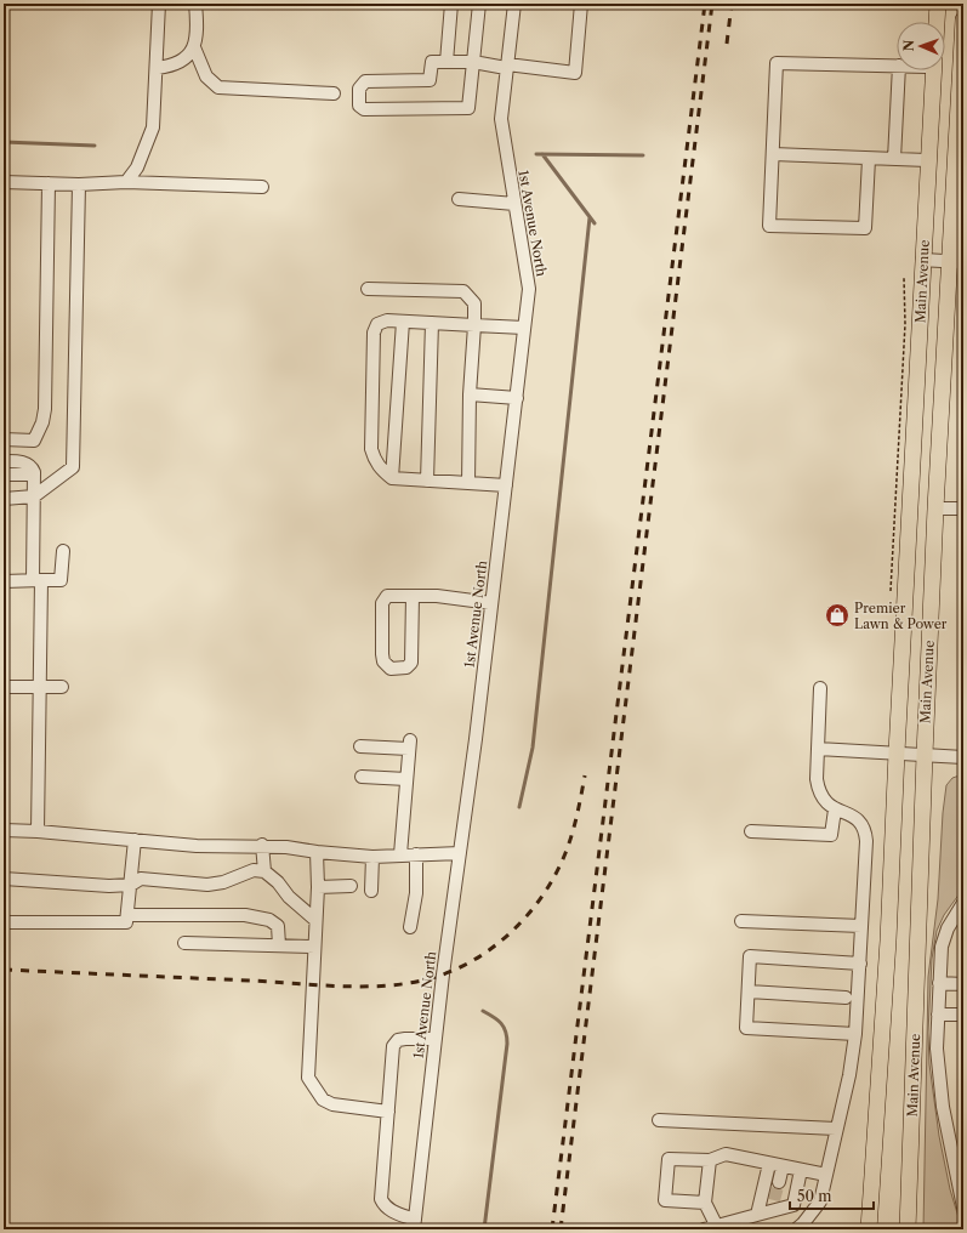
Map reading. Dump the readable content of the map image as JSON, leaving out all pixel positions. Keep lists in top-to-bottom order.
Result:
{
  "streets": {
    "main road": ["Main Avenue"],
    "street": ["1st Avenue North"]
  },
  "places": {
    "shop": ["Premier Lawn & Power"]
  },
  "scale_bar": "50 m",
  "north": "left"
}
